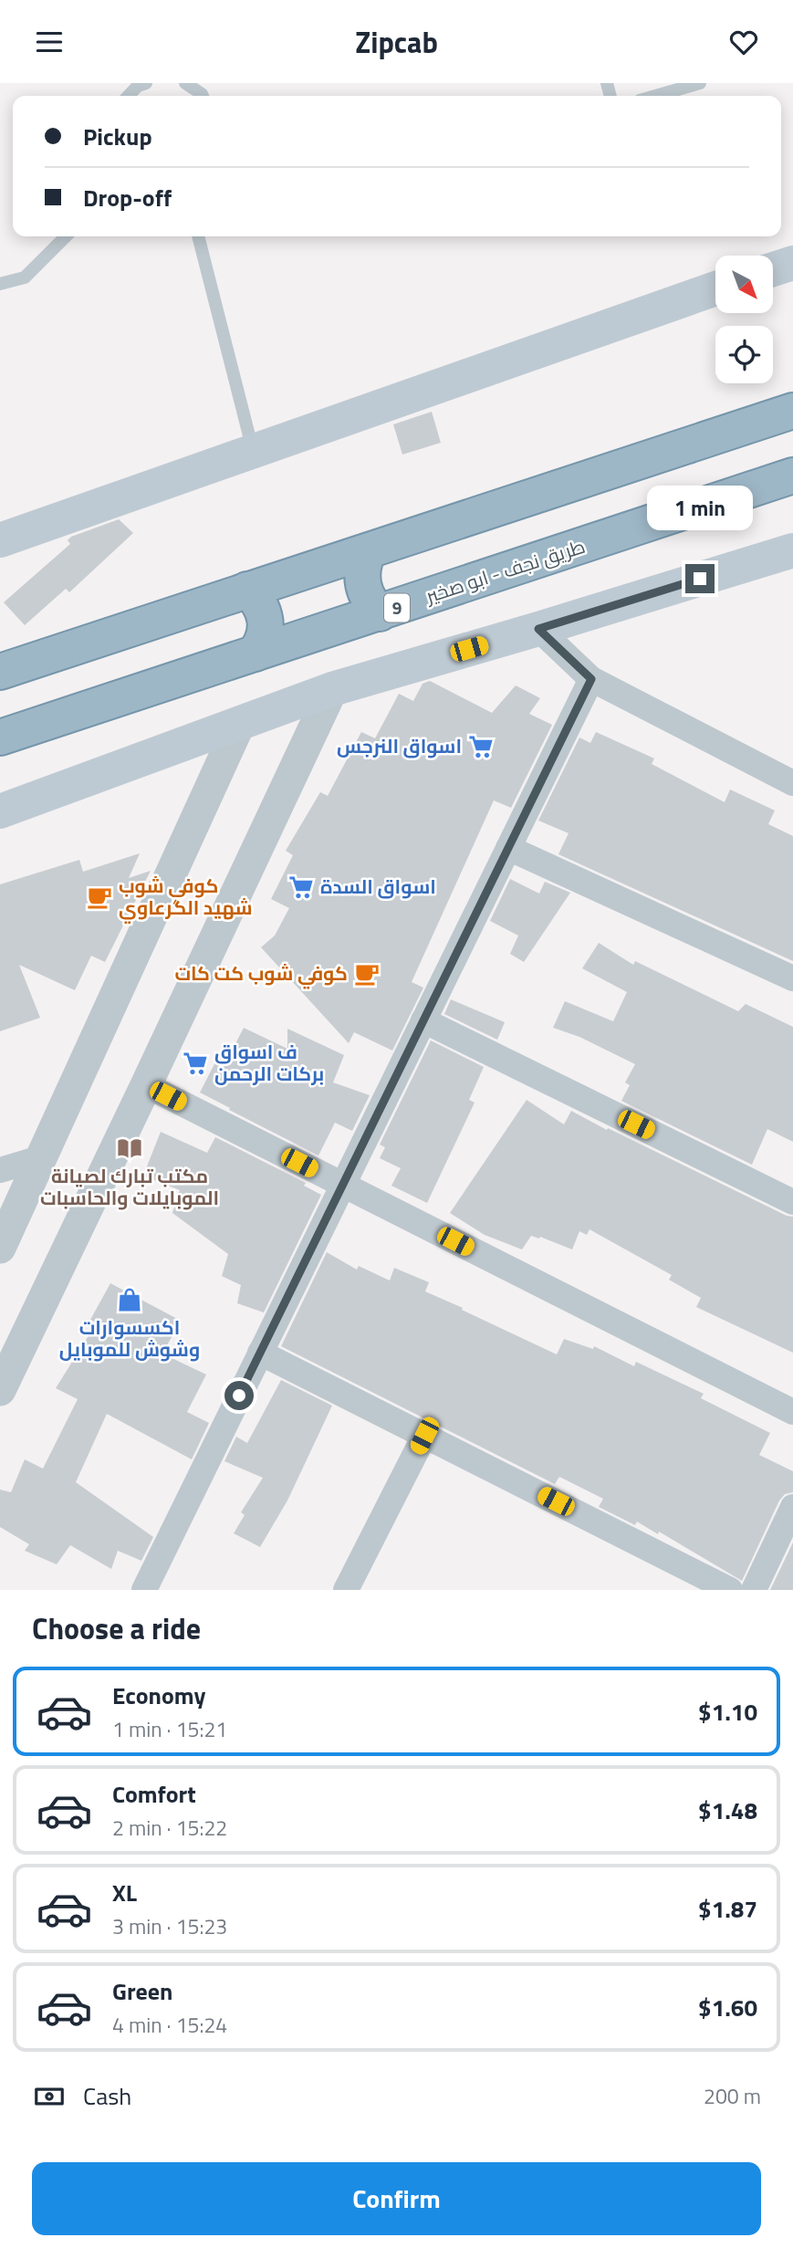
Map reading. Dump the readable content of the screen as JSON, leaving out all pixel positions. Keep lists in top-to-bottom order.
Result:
{
  "streets": {
    "highway": ["طريق نجف - ابو صخير", "9"]
  },
  "places": {
    "supermarket": ["اسواق النرجس", "اسواق السدة", "ف اسواق بركات الرحمن"],
    "cafe": ["كوفي شوب شهيد الگرعاوي", "كوفي شوب كت كات"],
    "library": ["مكتب تبارك لصيانة الموبايلات والحاسبات"],
    "shop": ["اكسسوارات وشوش للموبايل"]
  },
  "north": "bottom right",
  "page": {
    "header": "Zipcab",
    "banner": ["Pickup", "Drop-off"],
    "bubble": "1 min",
    "heading": "Choose a ride",
    "list": [
      {
        "name": "Economy",
        "note": "1 min · 15:21",
        "value": "$1.10"
      },
      {
        "name": "Comfort",
        "note": "2 min · 15:22",
        "value": "$1.48"
      },
      {
        "name": "XL",
        "note": "3 min · 15:23",
        "value": "$1.87"
      },
      {
        "name": "Green",
        "note": "4 min · 15:24",
        "value": "$1.60"
      }
    ],
    "pay": ["Cash", "200 m"],
    "buttons": "Confirm"
  }
}
